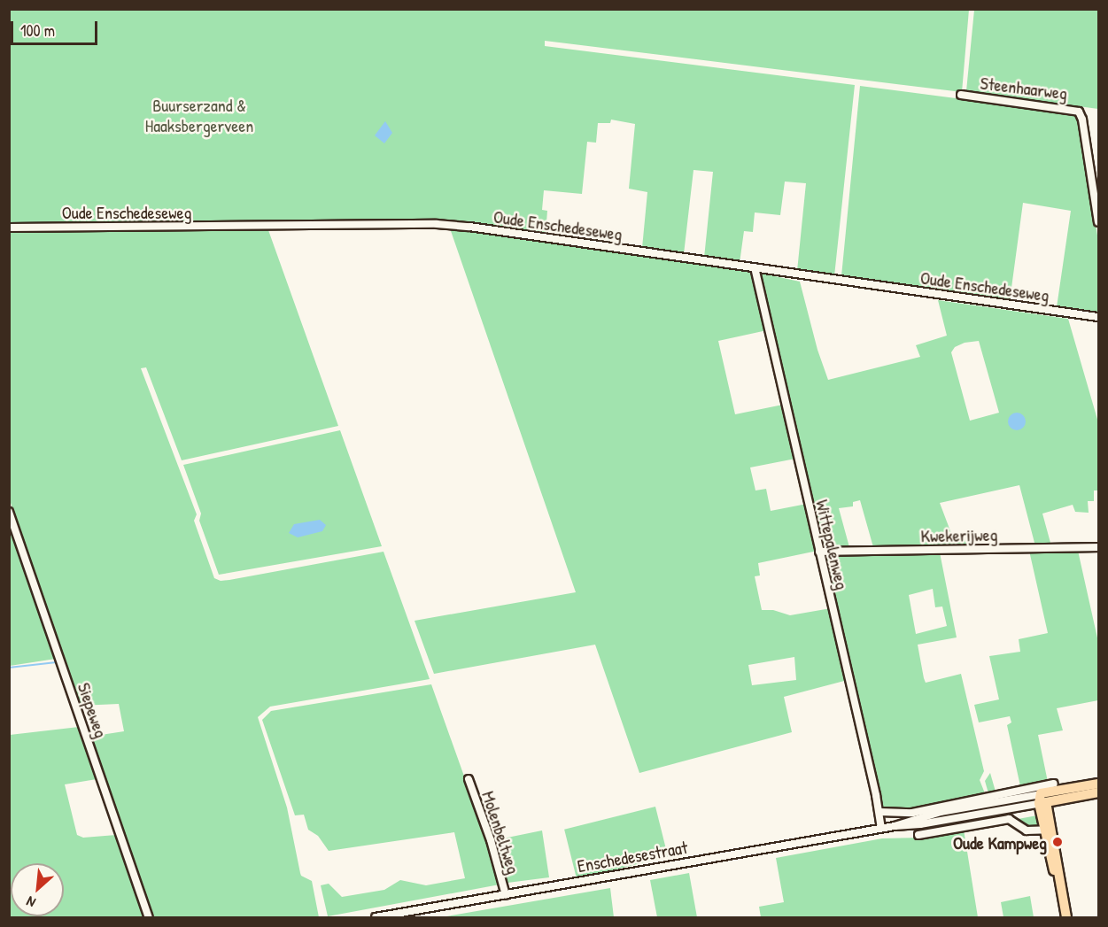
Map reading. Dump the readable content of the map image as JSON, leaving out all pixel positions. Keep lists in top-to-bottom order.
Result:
{
  "streets": {
    "main road": ["Enschedesestraat"],
    "street": [
      "Steenhaarweg",
      "Oude Enschedeseweg",
      "Kwekerijweg",
      "Wittepalenweg",
      "Siepeweg",
      "Molenbeltweg"
    ]
  },
  "crossings": [
    ["Oude Enschedeseweg", "Wittepalenweg"],
    ["Kwekerijweg", "Wittepalenweg"],
    ["Wittepalenweg", "Enschedesestraat"],
    ["Molenbeltweg", "Enschedesestraat"]
  ],
  "parks": ["Buurserzand & Haaksbergerveen"],
  "places": ["Oude Kampweg"],
  "scale_bar": "100 m",
  "north": "bottom left"
}
